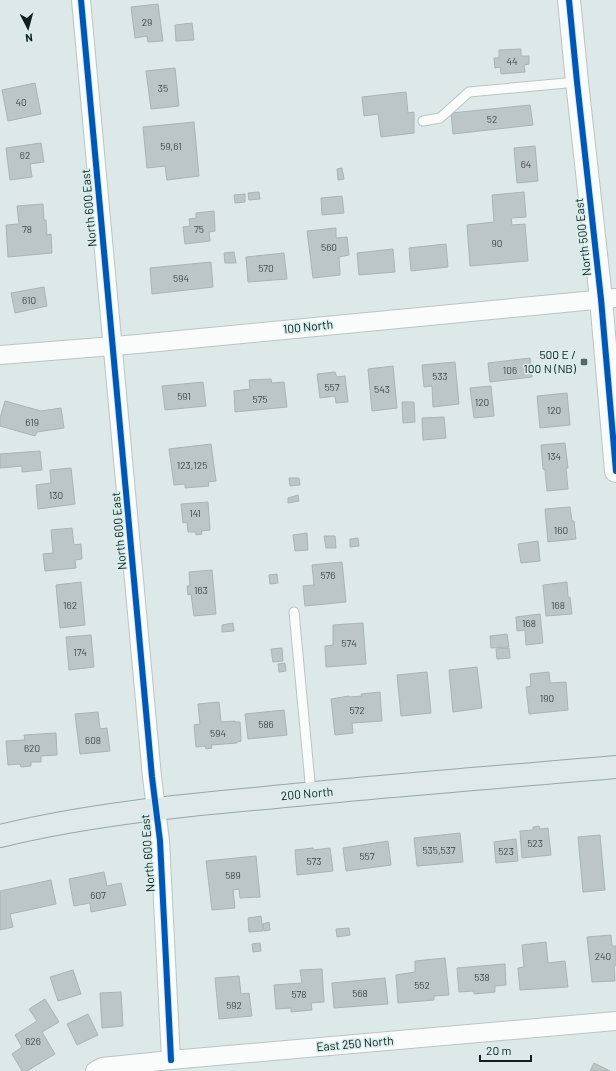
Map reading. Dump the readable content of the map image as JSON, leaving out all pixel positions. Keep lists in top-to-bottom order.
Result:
{
  "streets": {
    "main road": ["200 North"],
    "street": [
      "North 600 East",
      "North 500 East",
      "100 North",
      "East 250 North"
    ]
  },
  "crossings": [
    ["North 600 East", "100 North"],
    ["North 600 East", "200 North"],
    ["North 600 East", "East 250 North"],
    ["North 500 East", "100 North"]
  ],
  "places": {
    "transit": ["500 E / 100 N (NB)"]
  },
  "house_numbers": [
    "29",
    "44",
    "35",
    "40",
    "52",
    "59,61",
    "62",
    "64",
    "78",
    "75",
    "90",
    "560",
    "570",
    "594",
    "610",
    "106",
    "533",
    "557",
    "543",
    "591",
    "575",
    "120",
    "120",
    "619",
    "134",
    "123,125",
    "130",
    "141",
    "160",
    "576",
    "163",
    "162",
    "168",
    "168",
    "574",
    "174",
    "190",
    "572",
    "586",
    "594",
    "608",
    "620",
    "523",
    "535,537",
    "523",
    "557",
    "573",
    "589",
    "607",
    "240",
    "538",
    "552",
    "568",
    "578",
    "592",
    "626"
  ],
  "scale_bar": "20 m",
  "north": "bottom"
}
